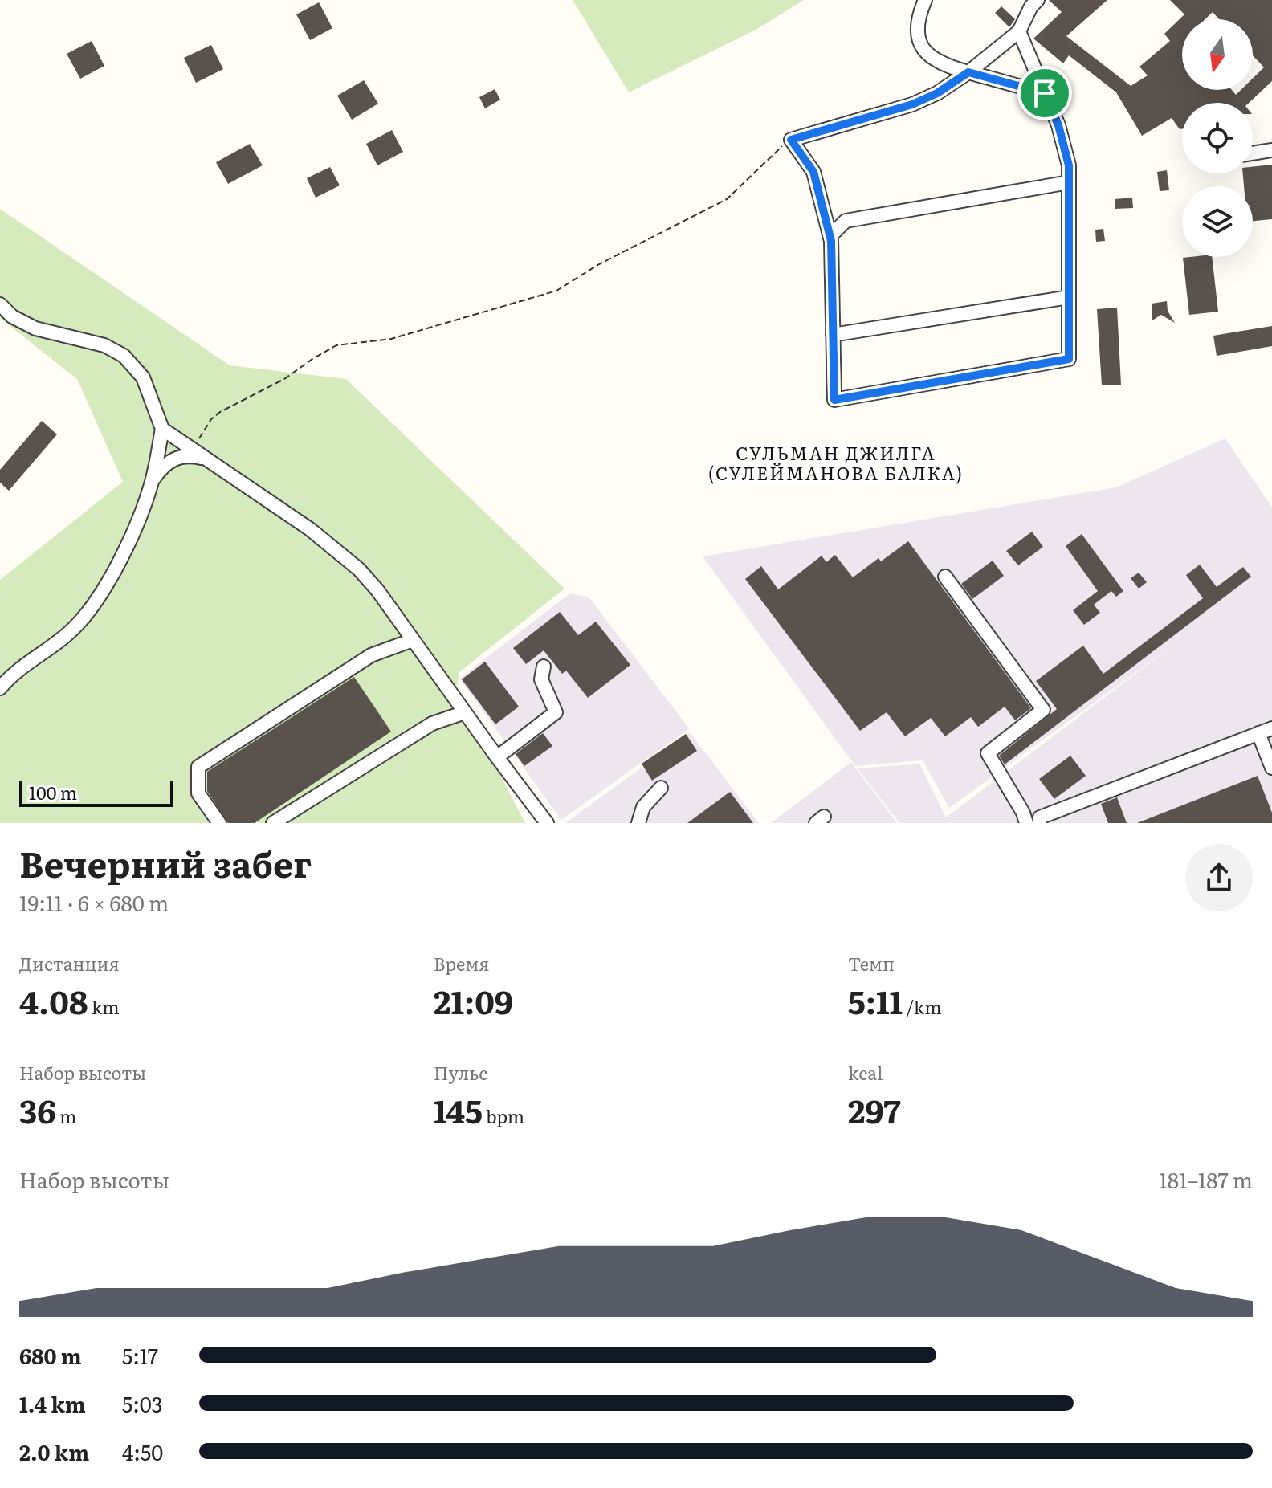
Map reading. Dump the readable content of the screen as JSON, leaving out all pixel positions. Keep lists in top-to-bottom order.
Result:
{
  "districts": ["СУЛЬМАН ДЖИЛГА (СУЛЕЙМАНОВА БАЛКА)"],
  "scale_bar": "100 m",
  "north": "bottom",
  "page": {
    "scale": "100 m",
    "heading": ["Вечерний забег", "19:11 · 6 × 680 m"],
    "stats": [
      ["Дистанция", "4.08 km"],
      ["Время", "21:09"],
      ["Темп", "5:11 /km"],
      ["Набор высоты", "36 m"],
      ["Пульс", "145 bpm"],
      ["kcal", "297"]
    ],
    "chart": ["Набор высоты", "181–187 m"],
    "list": [
      {
        "name": "680 m",
        "note": "5:17"
      },
      {
        "name": "1.4 km",
        "note": "5:03"
      },
      {
        "name": "2.0 km",
        "note": "4:50"
      }
    ]
  }
}
